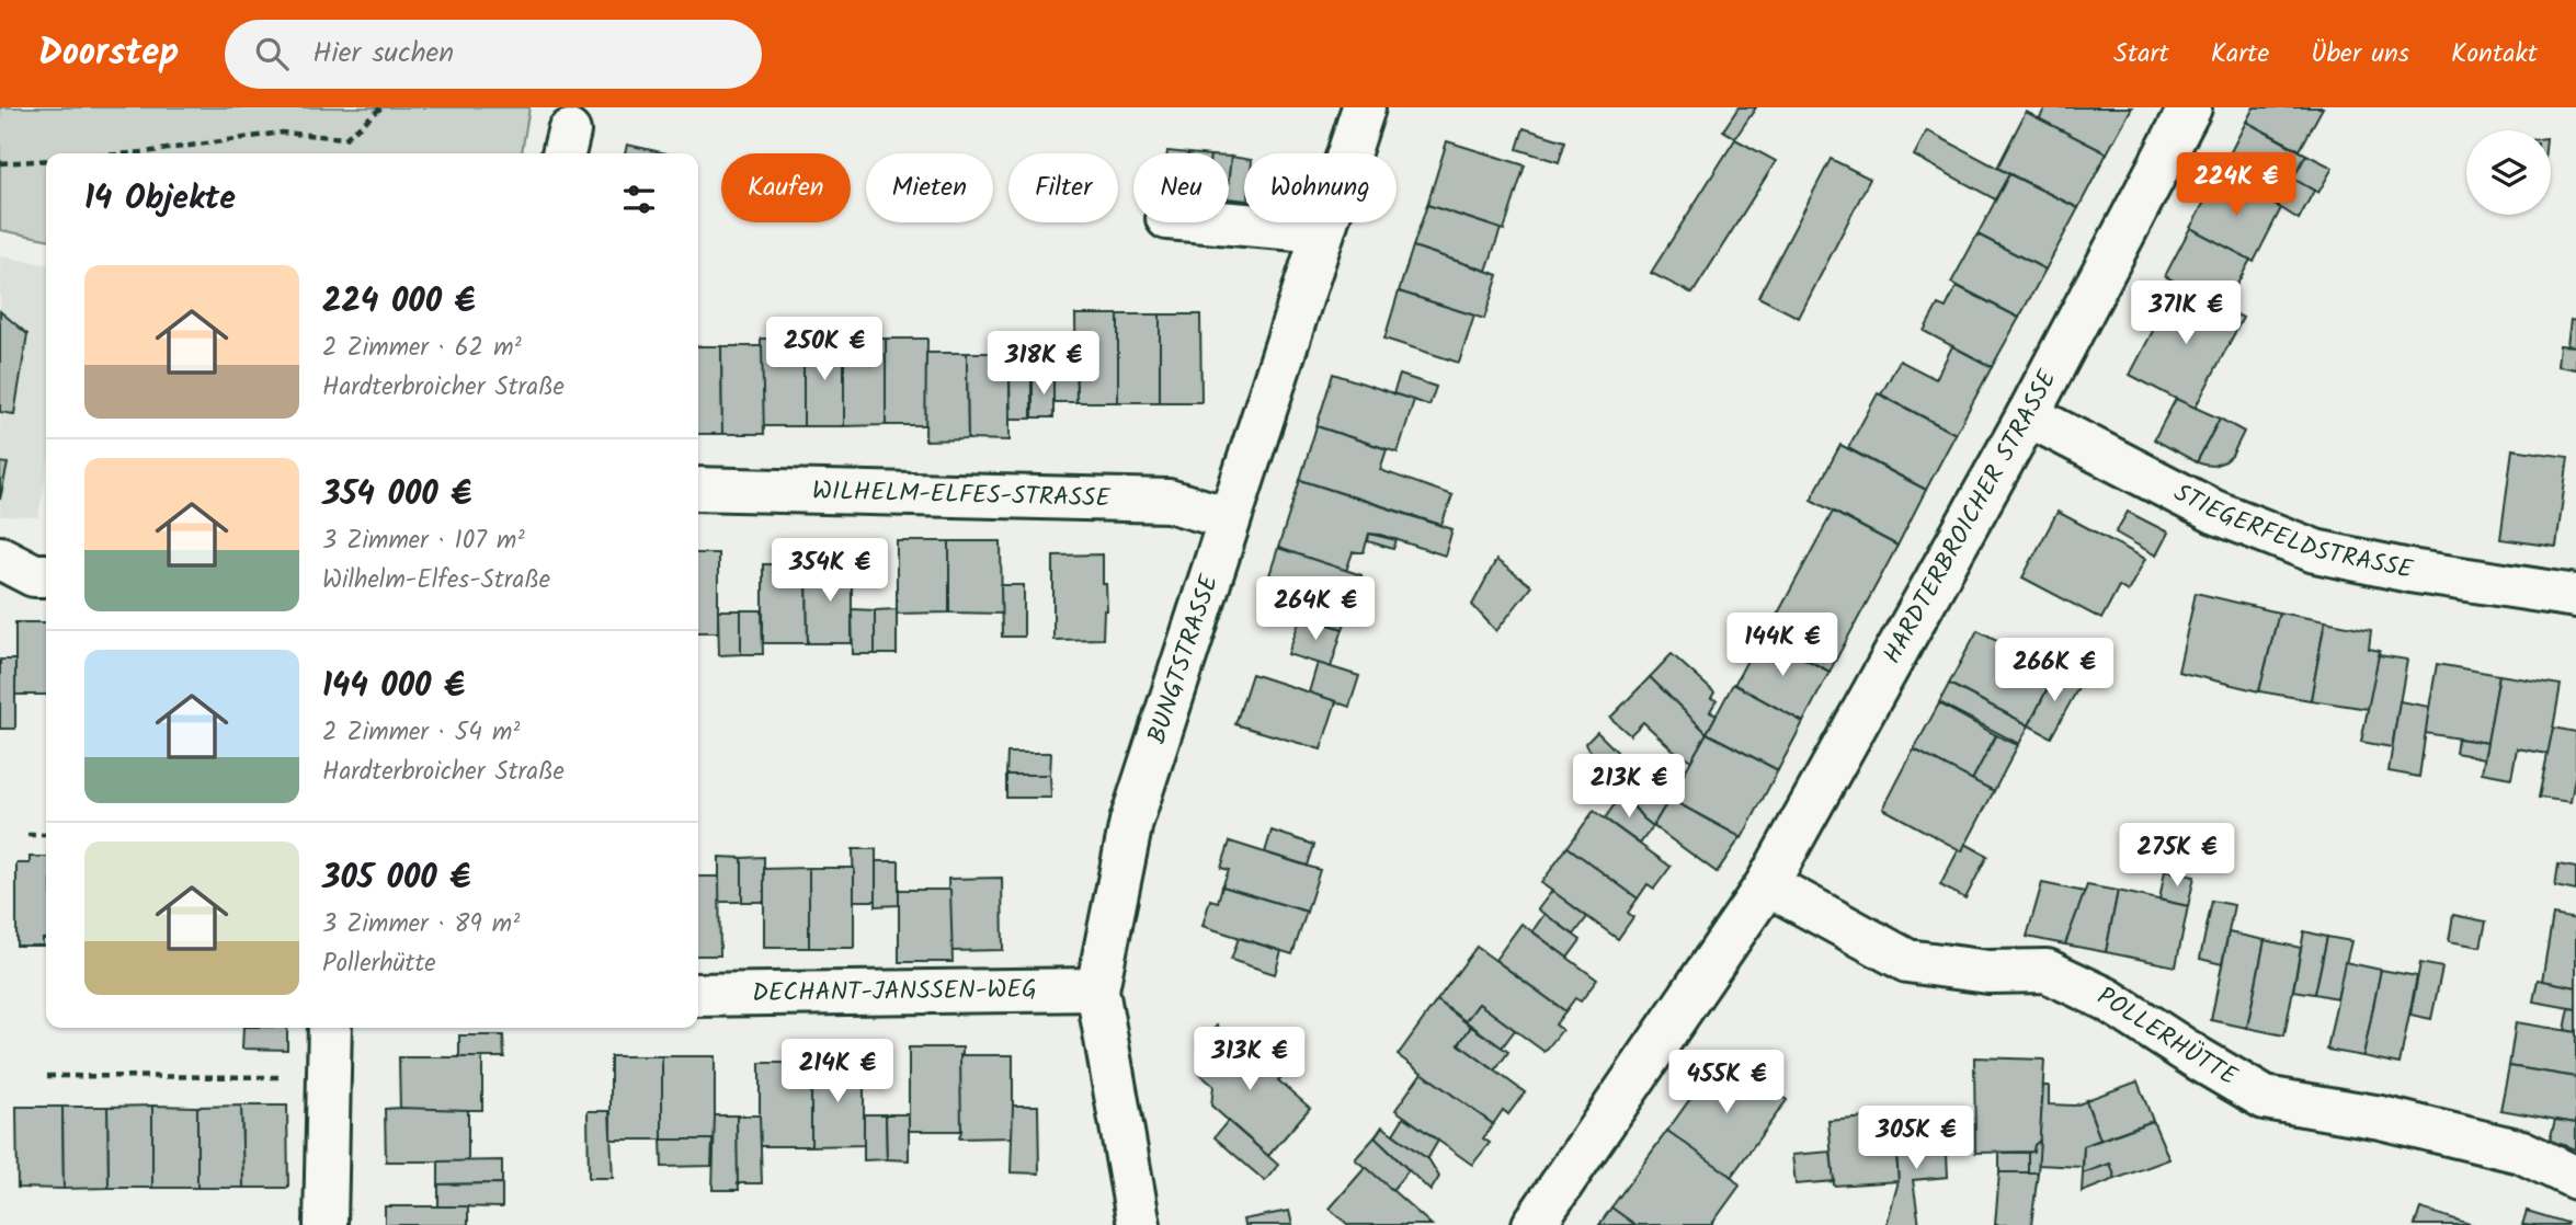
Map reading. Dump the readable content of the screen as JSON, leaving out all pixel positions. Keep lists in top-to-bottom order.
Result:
{
  "streets": {
    "street": [
      "WILHELM-ELFES-STRASSE",
      "HARDTERBROICHER STRASSE",
      "STIEGERFELDSTRASSE",
      "BUNGTSTRASSE",
      "DECHANT-JANSSEN-WEG",
      "POLLERHÜTTE"
    ]
  },
  "crossings": [
    ["WILHELM-ELFES-STRASSE", "BUNGTSTRASSE"],
    ["HARDTERBROICHER STRASSE", "STIEGERFELDSTRASSE"],
    ["HARDTERBROICHER STRASSE", "POLLERHÜTTE"],
    ["BUNGTSTRASSE", "DECHANT-JANSSEN-WEG"]
  ],
  "page": {
    "header": "Doorstep",
    "search": "Hier suchen",
    "nav": [
      "Start",
      "Karte",
      "Über uns",
      "Kontakt"
    ],
    "price": [
      "224K €",
      "371K €",
      "250K €",
      "318K €",
      "354K €",
      "264K €",
      "144K €",
      "266K €",
      "213K €",
      "275K €",
      "313K €",
      "214K €",
      "455K €",
      "305K €"
    ],
    "chip": [
      "Kaufen",
      "Mieten",
      "Filter",
      "Neu",
      "Wohnung"
    ],
    "heading": "14 Objekte",
    "list": [
      {
        "name": "224 000 €",
        "note": "2 Zimmer · 62 m² · Hardterbroicher Straße"
      },
      {
        "name": "354 000 €",
        "note": "3 Zimmer · 107 m² · Wilhelm-Elfes-Straße"
      },
      {
        "name": "144 000 €",
        "note": "2 Zimmer · 54 m² · Hardterbroicher Straße"
      },
      {
        "name": "305 000 €",
        "note": "3 Zimmer · 89 m² · Pollerhütte"
      }
    ]
  }
}
